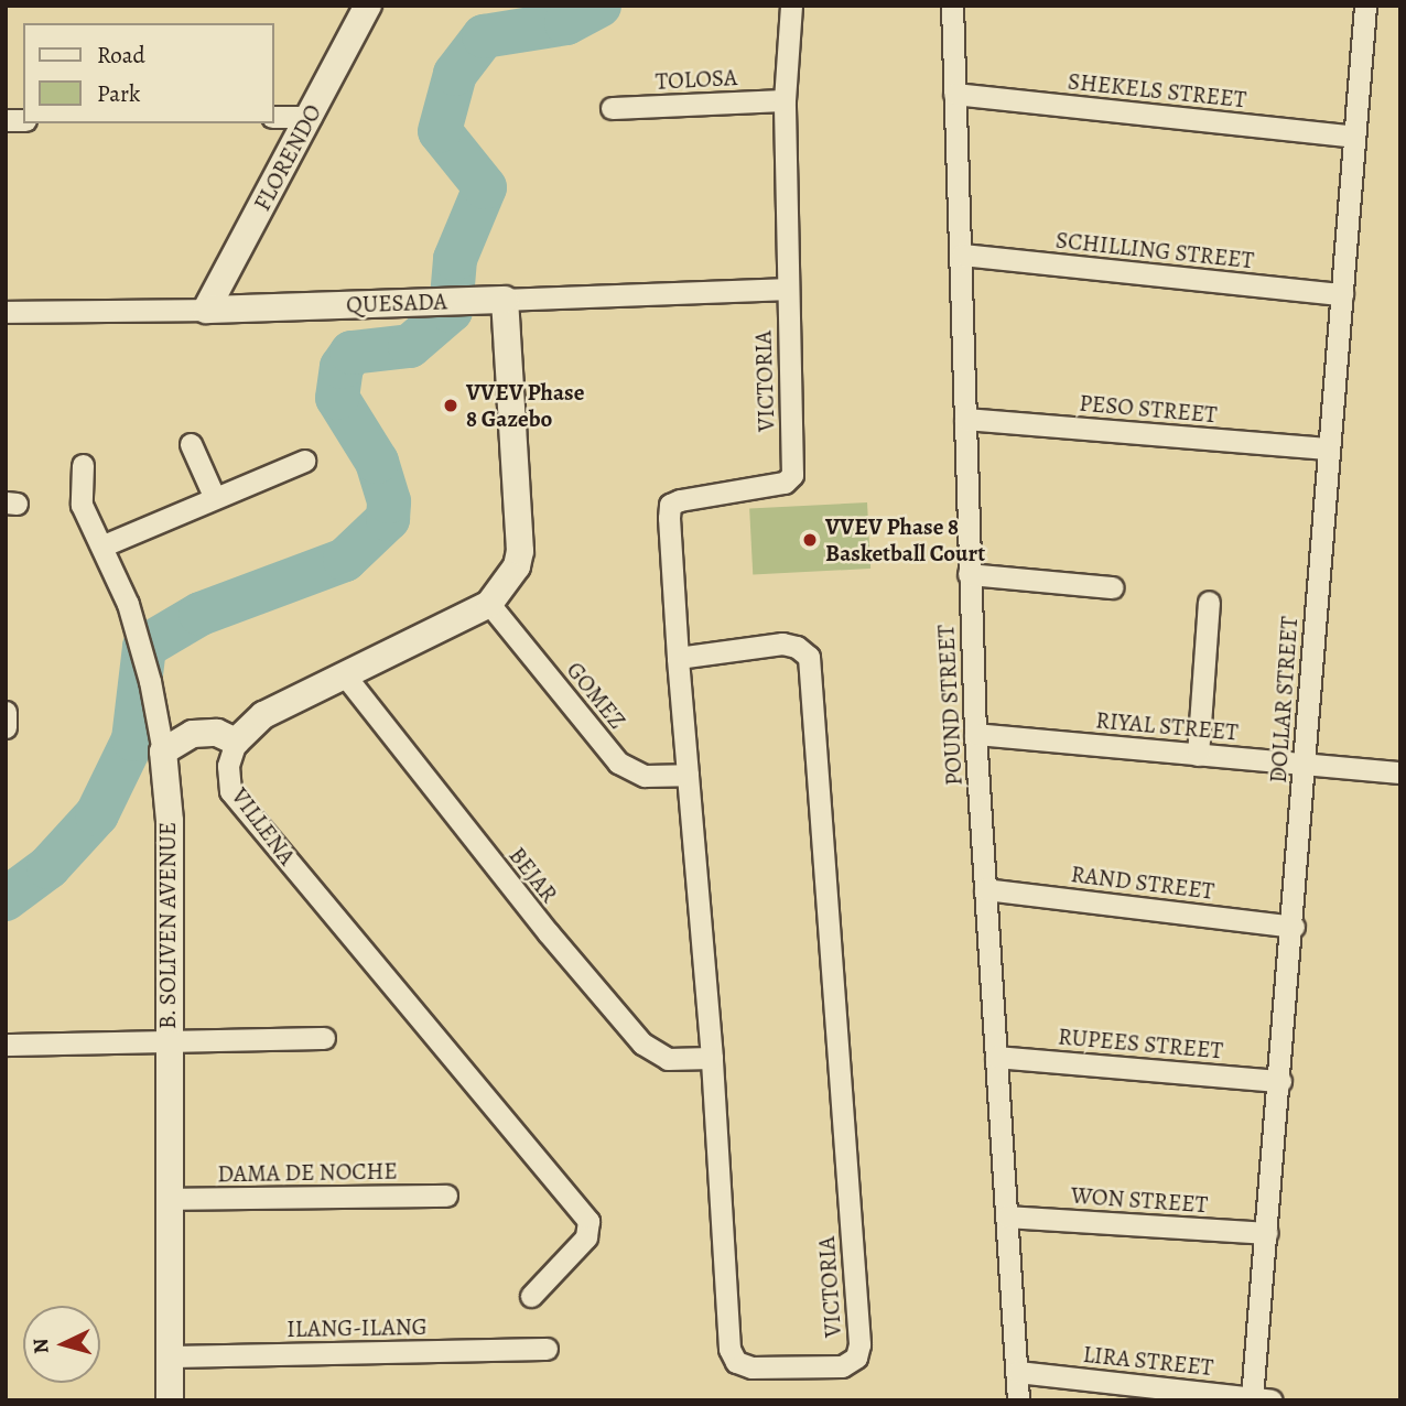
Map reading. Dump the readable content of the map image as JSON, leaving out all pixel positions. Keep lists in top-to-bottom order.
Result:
{
  "streets": {
    "street": [
      "TOLOSA",
      "SHEKELS STREET",
      "FLORENDO",
      "SCHILLING STREET",
      "QUESADA",
      "VICTORIA",
      "PESO STREET",
      "GOMEZ",
      "DOLLAR STREET",
      "POUND STREET",
      "RIYAL STREET",
      "VILLENA",
      "BEJAR",
      "RAND STREET",
      "B. SOLIVEN AVENUE",
      "RUPEES STREET",
      "DAMA DE NOCHE",
      "WON STREET",
      "ILANG-ILANG",
      "LIRA STREET"
    ]
  },
  "crossings": [
    ["TOLOSA", "VICTORIA"],
    ["SHEKELS STREET", "DOLLAR STREET"],
    ["SHEKELS STREET", "POUND STREET"],
    ["FLORENDO", "QUESADA"],
    ["SCHILLING STREET", "DOLLAR STREET"],
    ["SCHILLING STREET", "POUND STREET"],
    ["QUESADA", "VICTORIA"],
    ["VICTORIA", "GOMEZ"],
    ["VICTORIA", "BEJAR"],
    ["PESO STREET", "DOLLAR STREET"],
    ["PESO STREET", "POUND STREET"],
    ["DOLLAR STREET", "RIYAL STREET"],
    ["DOLLAR STREET", "RAND STREET"],
    ["DOLLAR STREET", "RUPEES STREET"],
    ["DOLLAR STREET", "WON STREET"],
    ["DOLLAR STREET", "LIRA STREET"],
    ["POUND STREET", "RIYAL STREET"],
    ["POUND STREET", "RAND STREET"],
    ["POUND STREET", "RUPEES STREET"],
    ["POUND STREET", "WON STREET"],
    ["POUND STREET", "LIRA STREET"],
    ["B. SOLIVEN AVENUE", "DAMA DE NOCHE"],
    ["B. SOLIVEN AVENUE", "ILANG-ILANG"]
  ],
  "places": ["VVEV Phase 8 Gazebo", "VVEV Phase 8 Basketball Court"],
  "legend": ["Road", "Park"],
  "north": "left"
}
